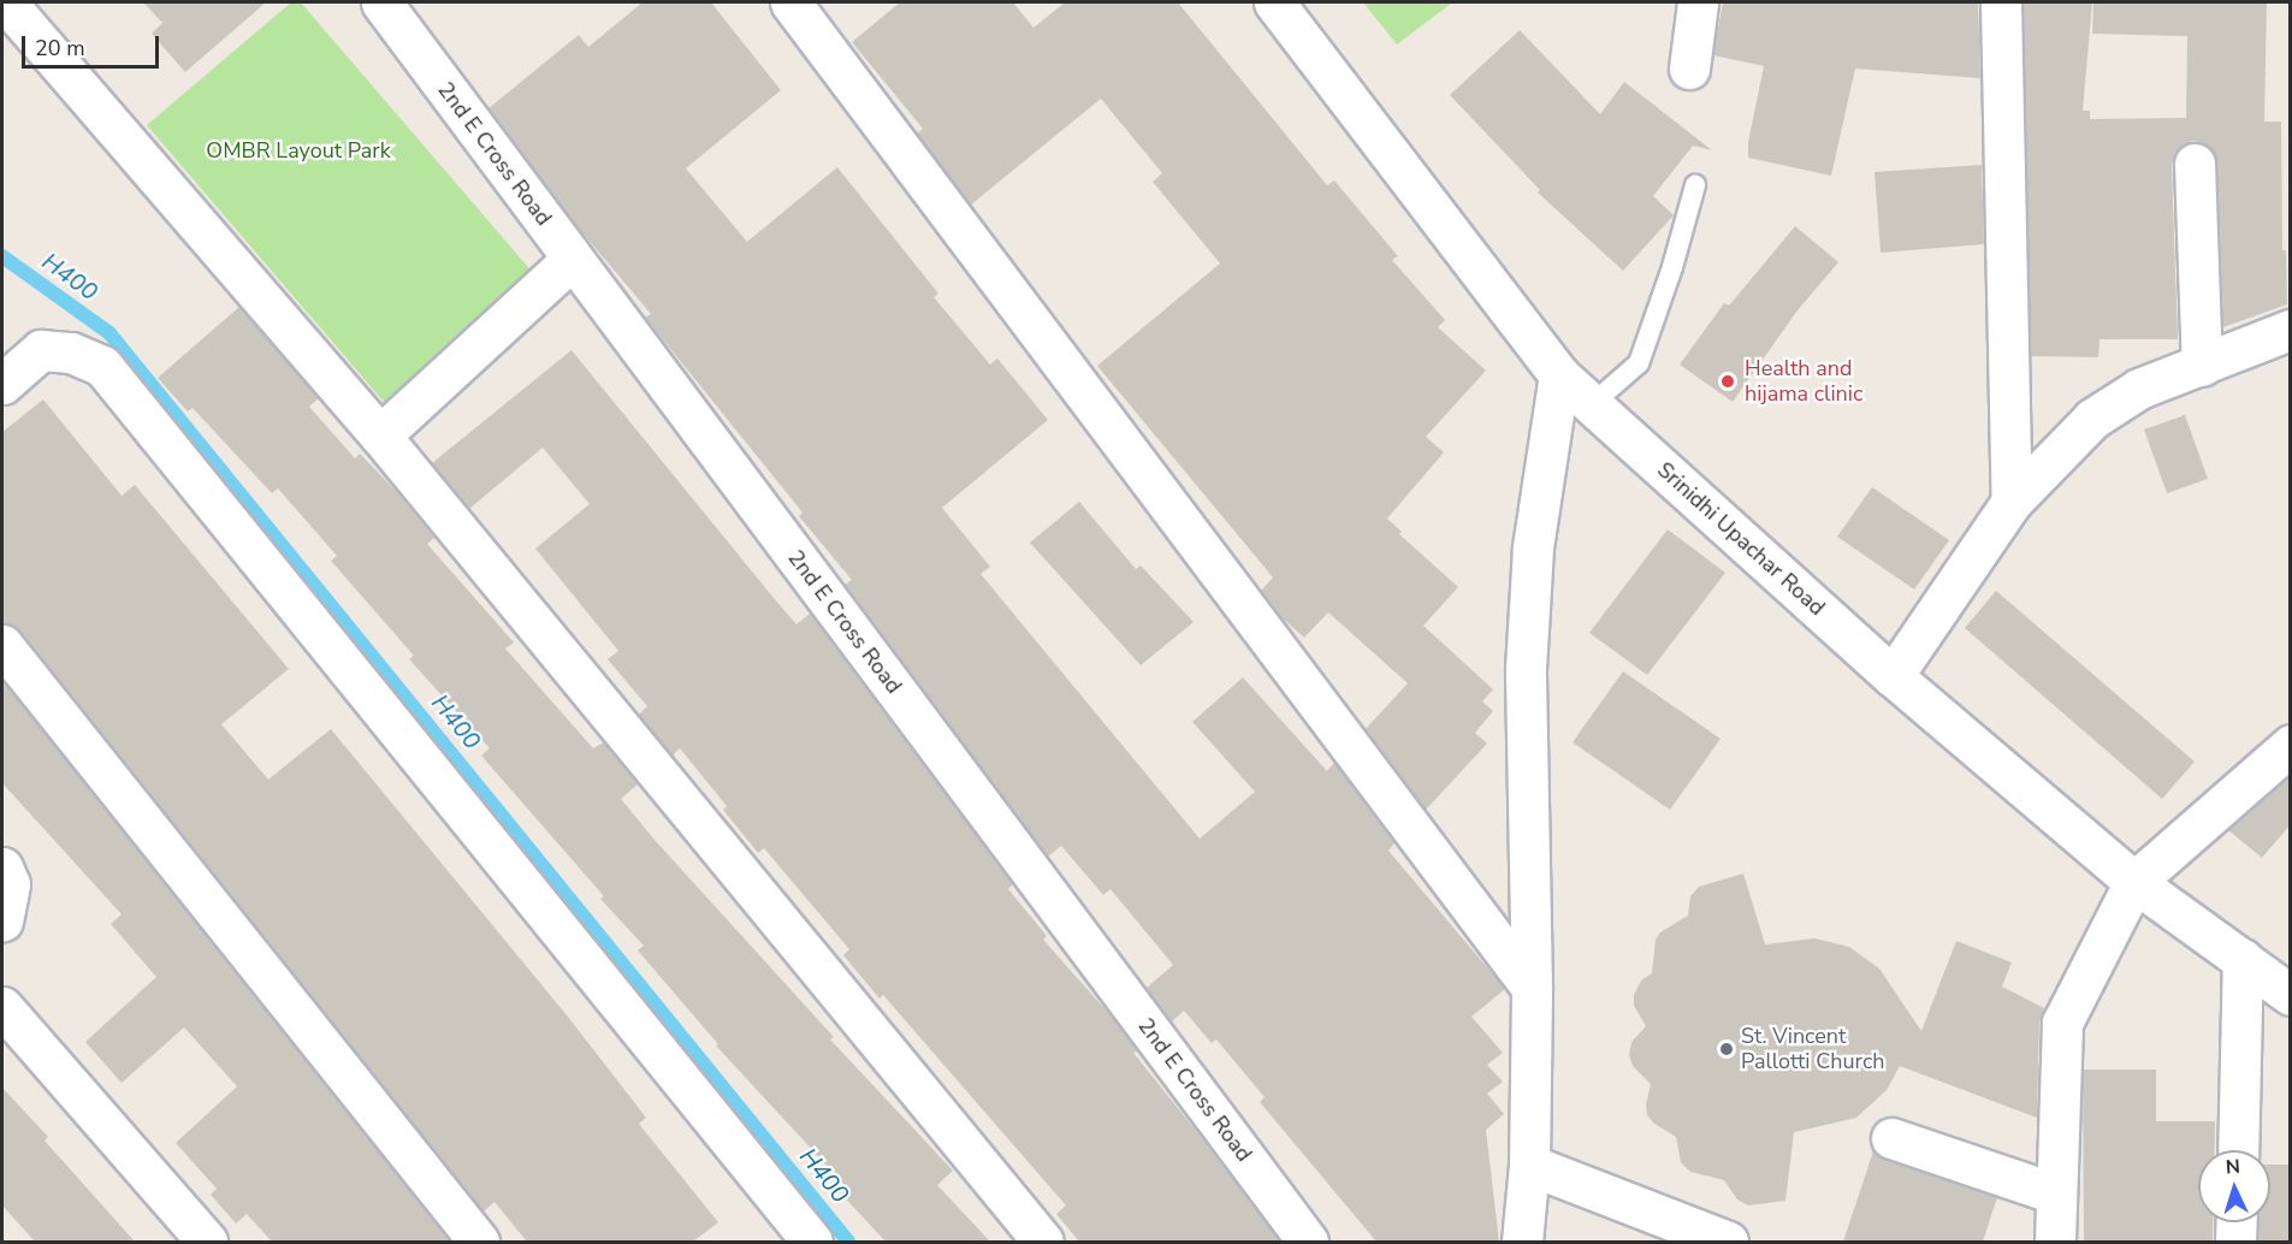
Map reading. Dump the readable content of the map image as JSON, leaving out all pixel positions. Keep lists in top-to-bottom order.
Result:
{
  "streets": {
    "street": ["2nd E Cross Road", "Srinidhi Upachar Road"]
  },
  "water": ["H400"],
  "parks": ["OMBR Layout Park"],
  "places": ["Health and hijama clinic", "St. Vincent Pallotti Church"],
  "scale_bar": "20 m",
  "north": "top"
}
